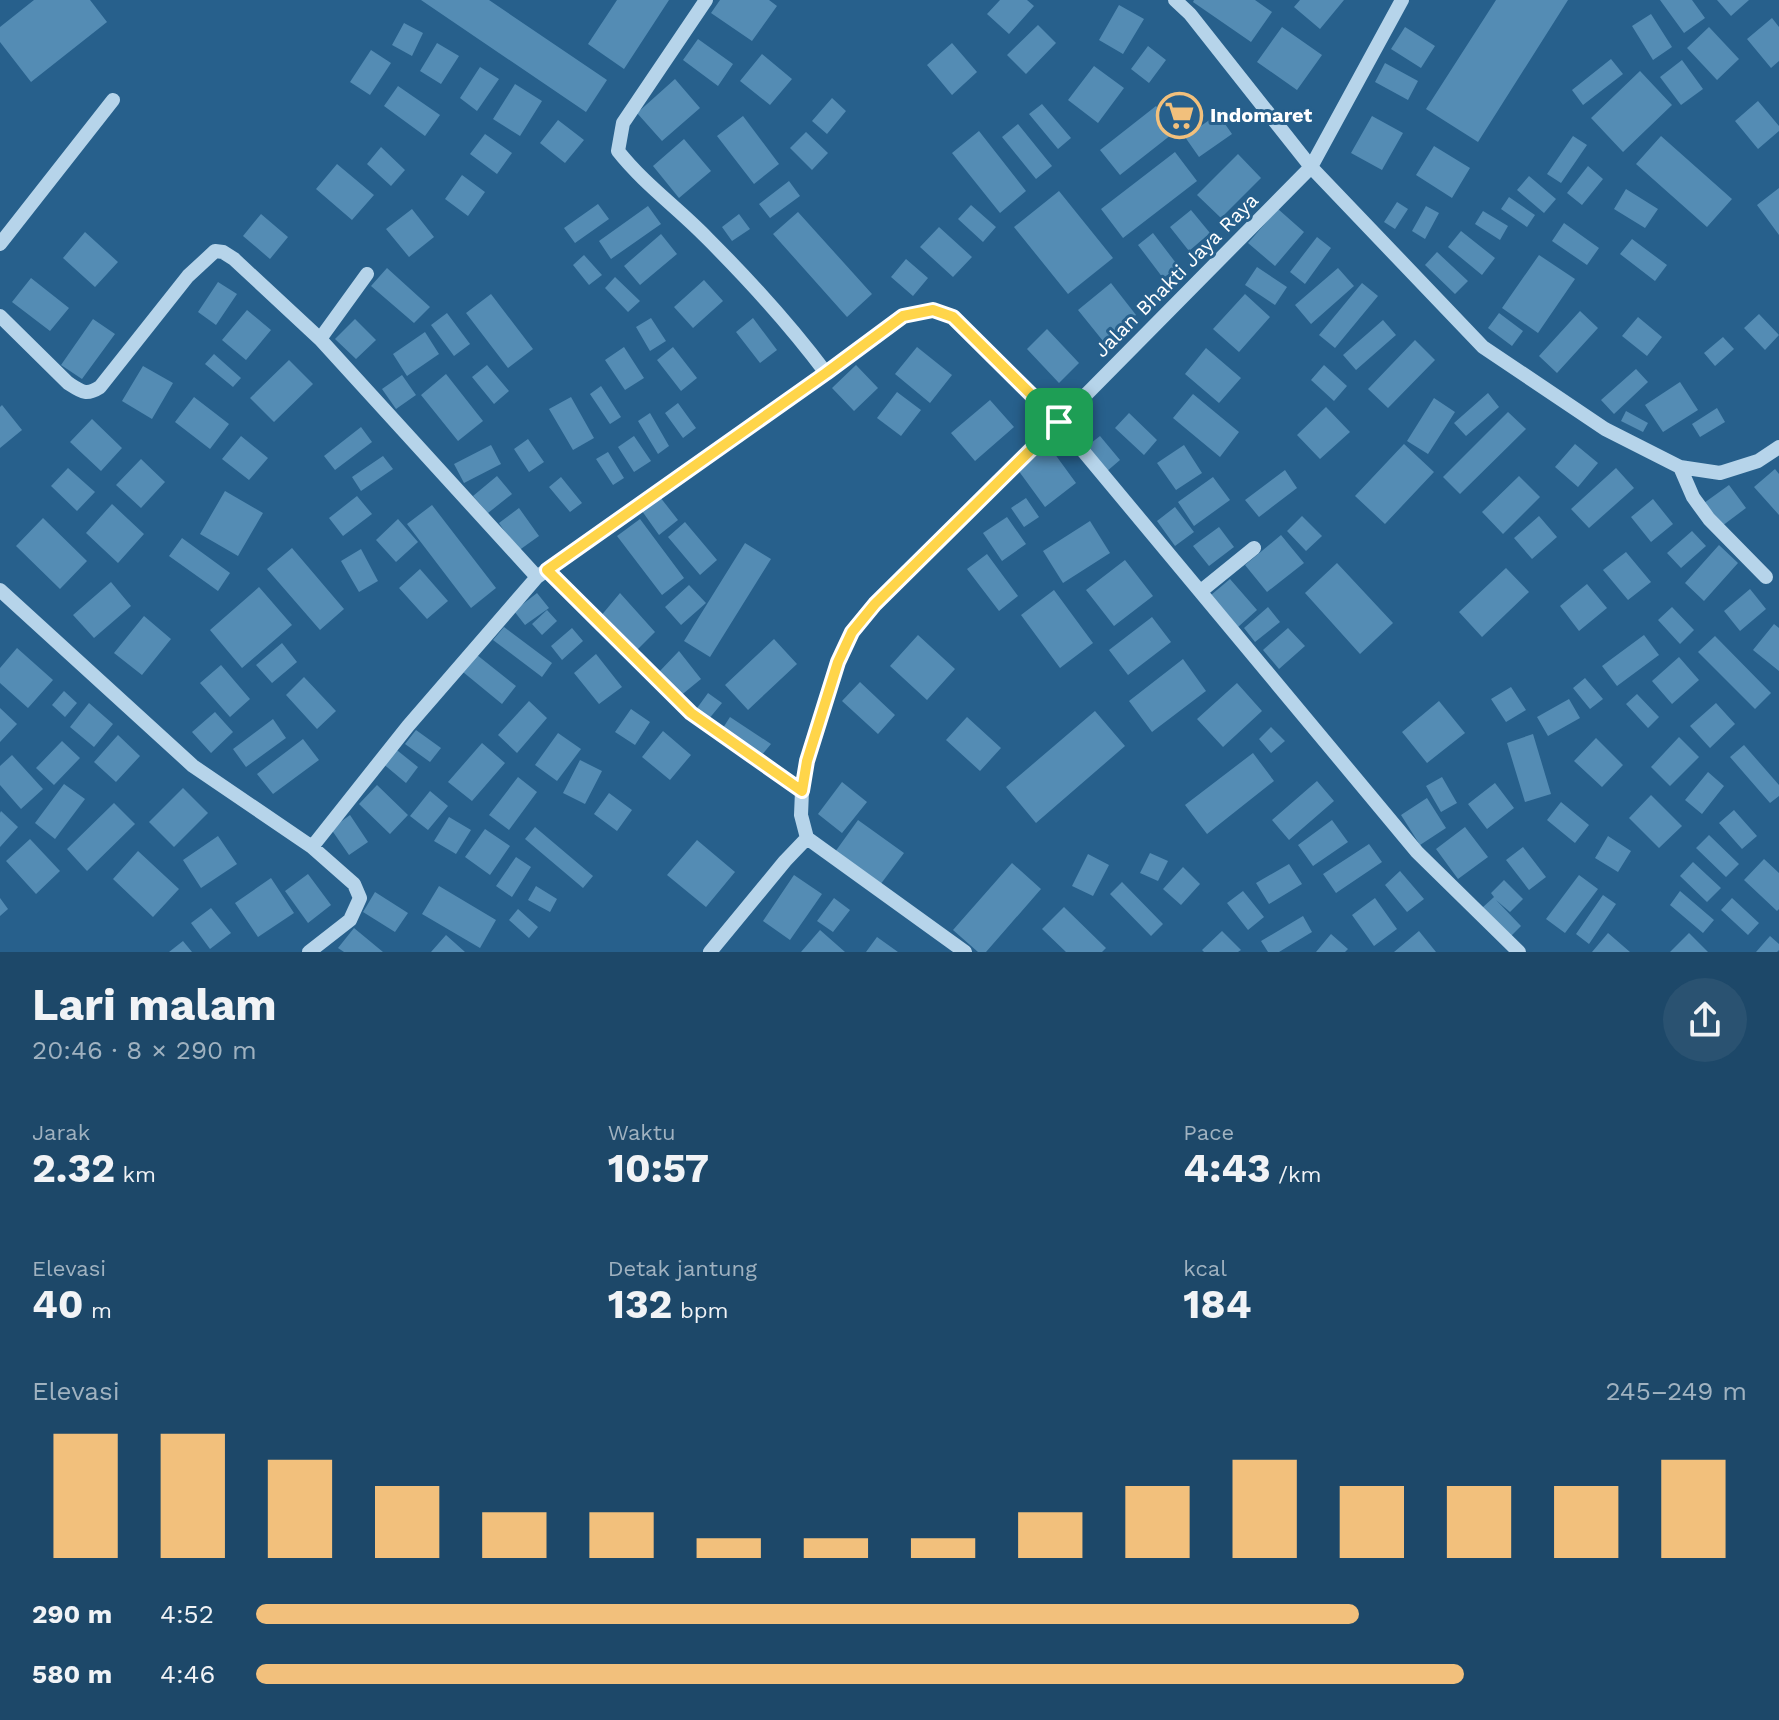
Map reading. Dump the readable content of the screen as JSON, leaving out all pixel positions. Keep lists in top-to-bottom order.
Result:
{
  "streets": {
    "street": ["Jalan Bhakti Jaya Raya"]
  },
  "places": {
    "supermarket": ["Indomaret"]
  },
  "page": {
    "heading": ["Lari malam", "20:46 · 8 × 290 m"],
    "stats": [
      ["Jarak", "2.32 km"],
      ["Waktu", "10:57"],
      ["Pace", "4:43 /km"],
      ["Elevasi", "40 m"],
      ["Detak jantung", "132 bpm"],
      ["kcal", "184"]
    ],
    "chart": ["Elevasi", "245–249 m"],
    "list": [
      {
        "name": "290 m",
        "note": "4:52"
      },
      {
        "name": "580 m",
        "note": "4:46"
      }
    ]
  }
}
